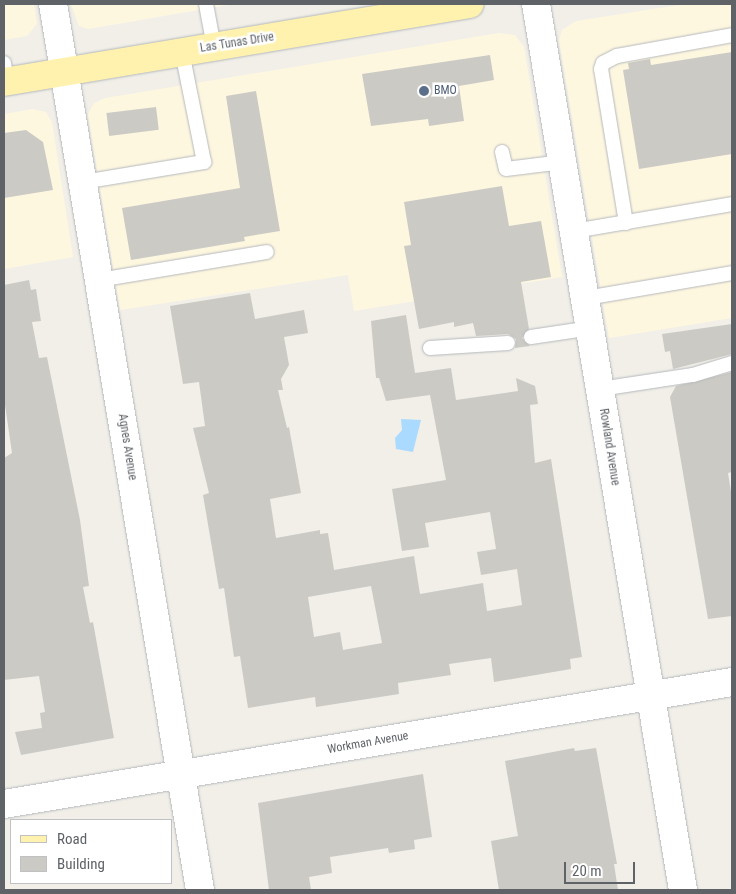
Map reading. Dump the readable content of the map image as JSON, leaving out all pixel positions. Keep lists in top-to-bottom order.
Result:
{
  "streets": {
    "main road": ["Las Tunas Drive"],
    "street": ["Agnes Avenue", "Rowland Avenue", "Workman Avenue"]
  },
  "crossings": [
    ["Las Tunas Drive", "Agnes Avenue"],
    ["Agnes Avenue", "Workman Avenue"],
    ["Rowland Avenue", "Workman Avenue"]
  ],
  "places": ["BMO"],
  "legend": ["Road", "Building"],
  "scale_bar": "20 m"
}
